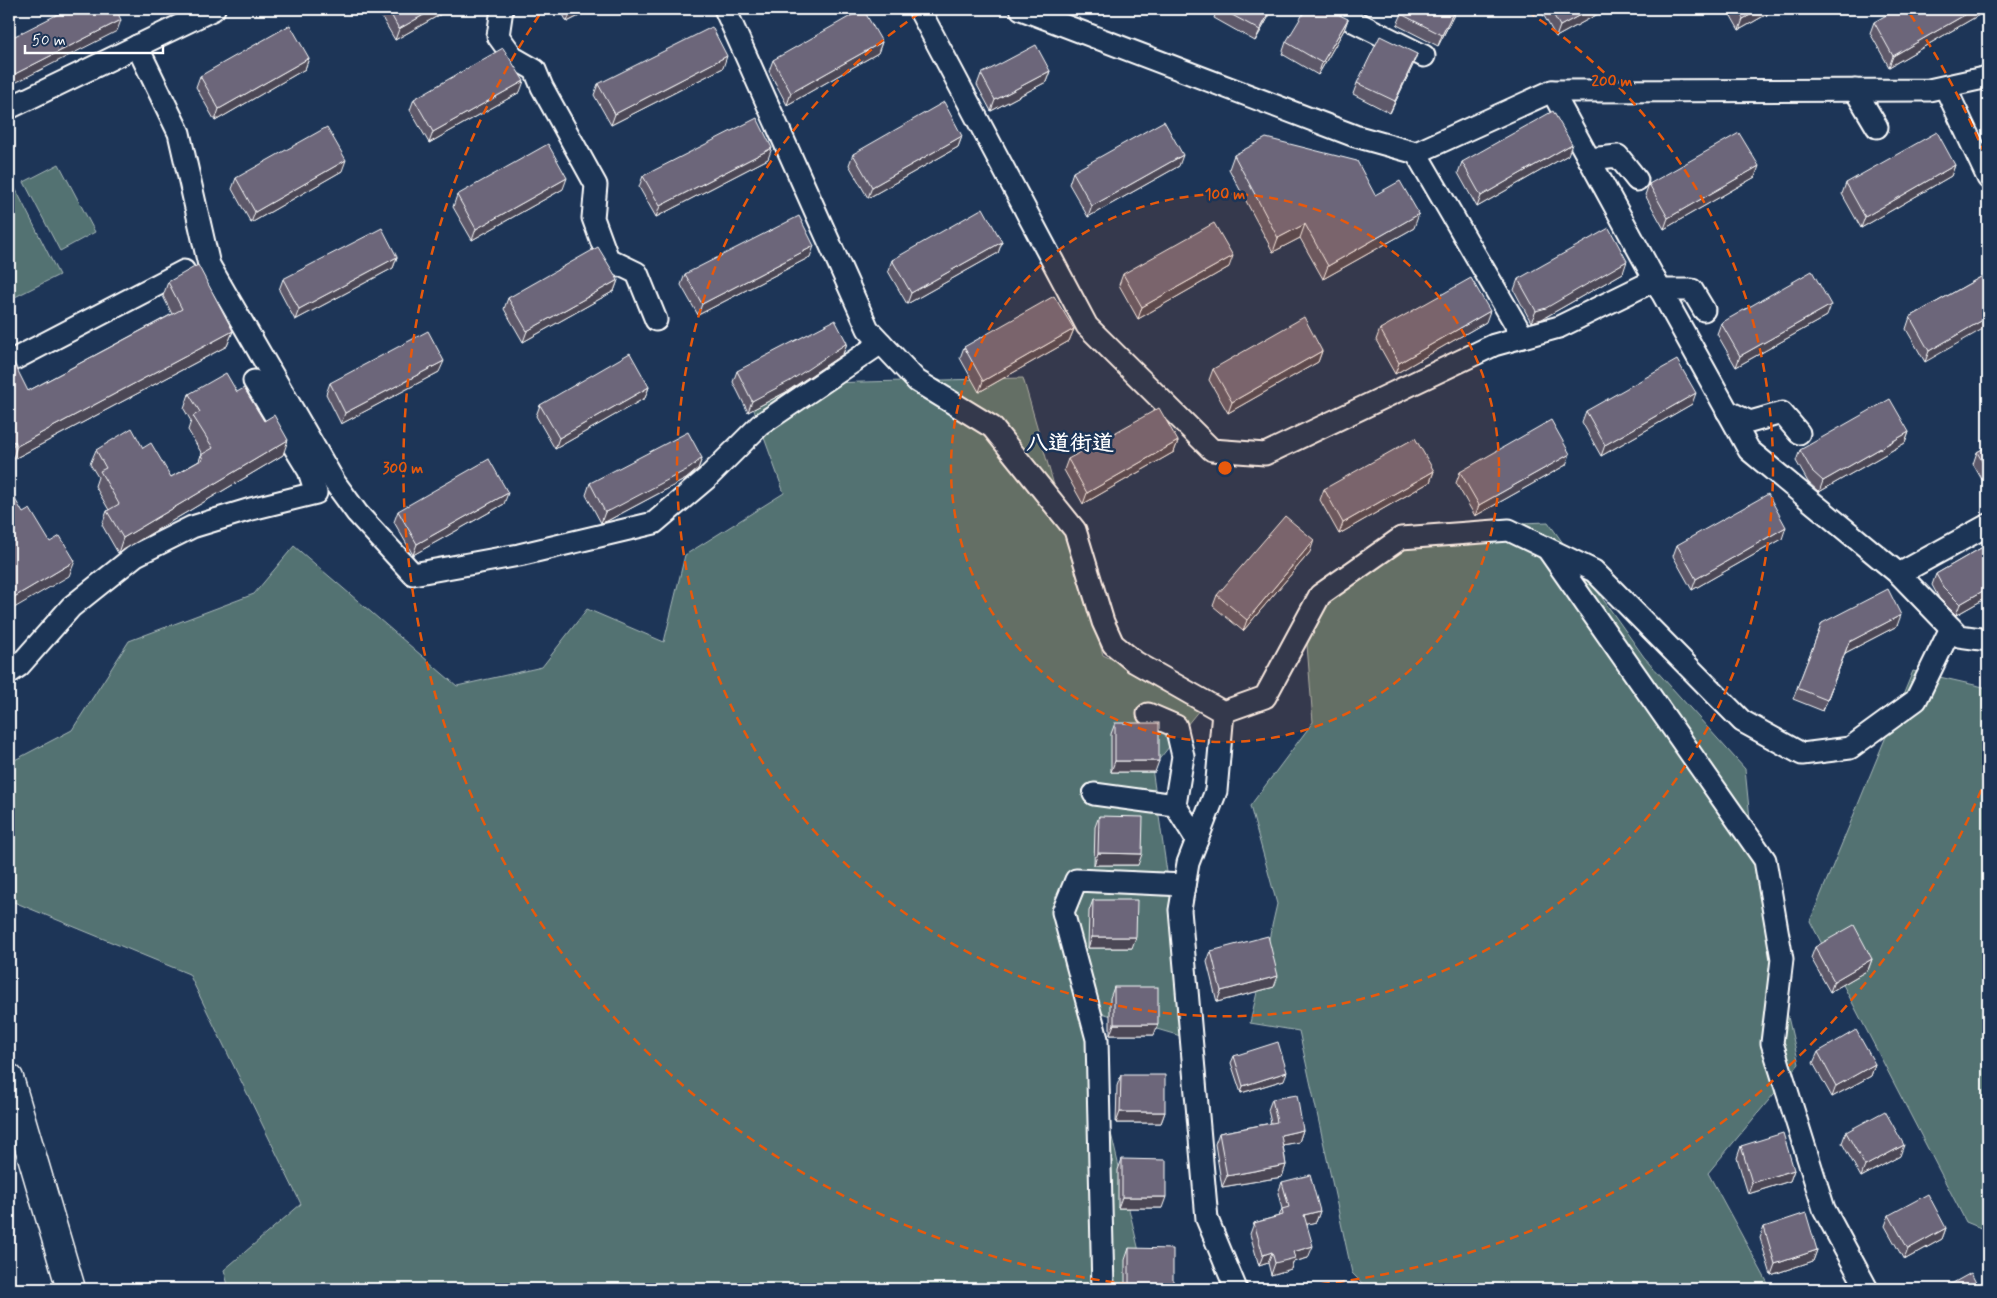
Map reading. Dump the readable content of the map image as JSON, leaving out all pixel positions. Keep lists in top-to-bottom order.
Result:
{
  "districts": ["八道街道"],
  "scale_bar": "50 m",
  "rings": ["200 m", "100 m", "300 m"]
}
